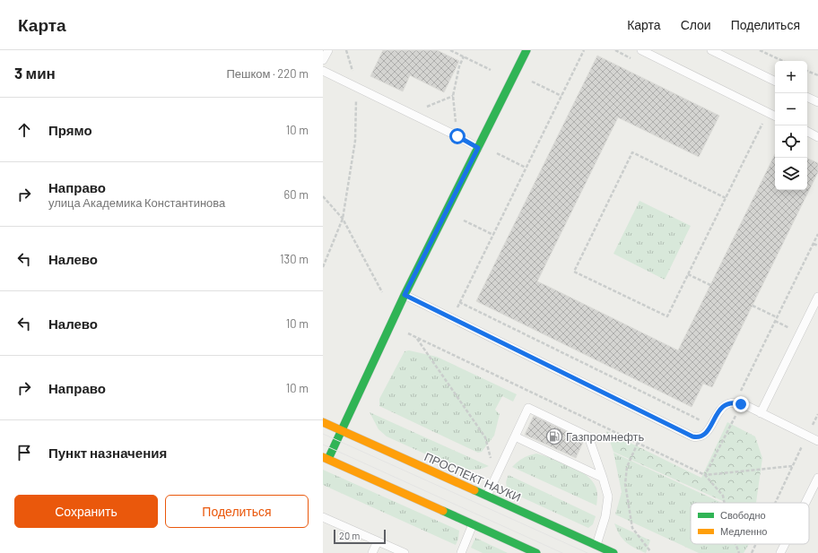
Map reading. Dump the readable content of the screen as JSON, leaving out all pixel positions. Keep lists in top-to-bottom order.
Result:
{
  "streets": {
    "main road": ["ПРОСПЕКТ НАУКИ"]
  },
  "places": {
    "fuel station": ["Газпромнефть"]
  },
  "legend": ["Свободно", "Медленно"],
  "scale_bar": "20 m",
  "page": {
    "header": "Карта",
    "nav": ["Карта", "Слои", "Поделиться"],
    "heading": ["3 мин", "Пешком · 220 m"],
    "map_buttons": ["+", "−"],
    "list": [
      ["Прямо", "10 m"],
      ["Направо", "улица Академика Константинова", "60 m"],
      ["Налево", "130 m"],
      ["Налево", "10 m"],
      ["Направо", "10 m"],
      "Пункт назначения"
    ],
    "buttons": ["Сохранить", "Поделиться"],
    "scale": "20 m"
  }
}
